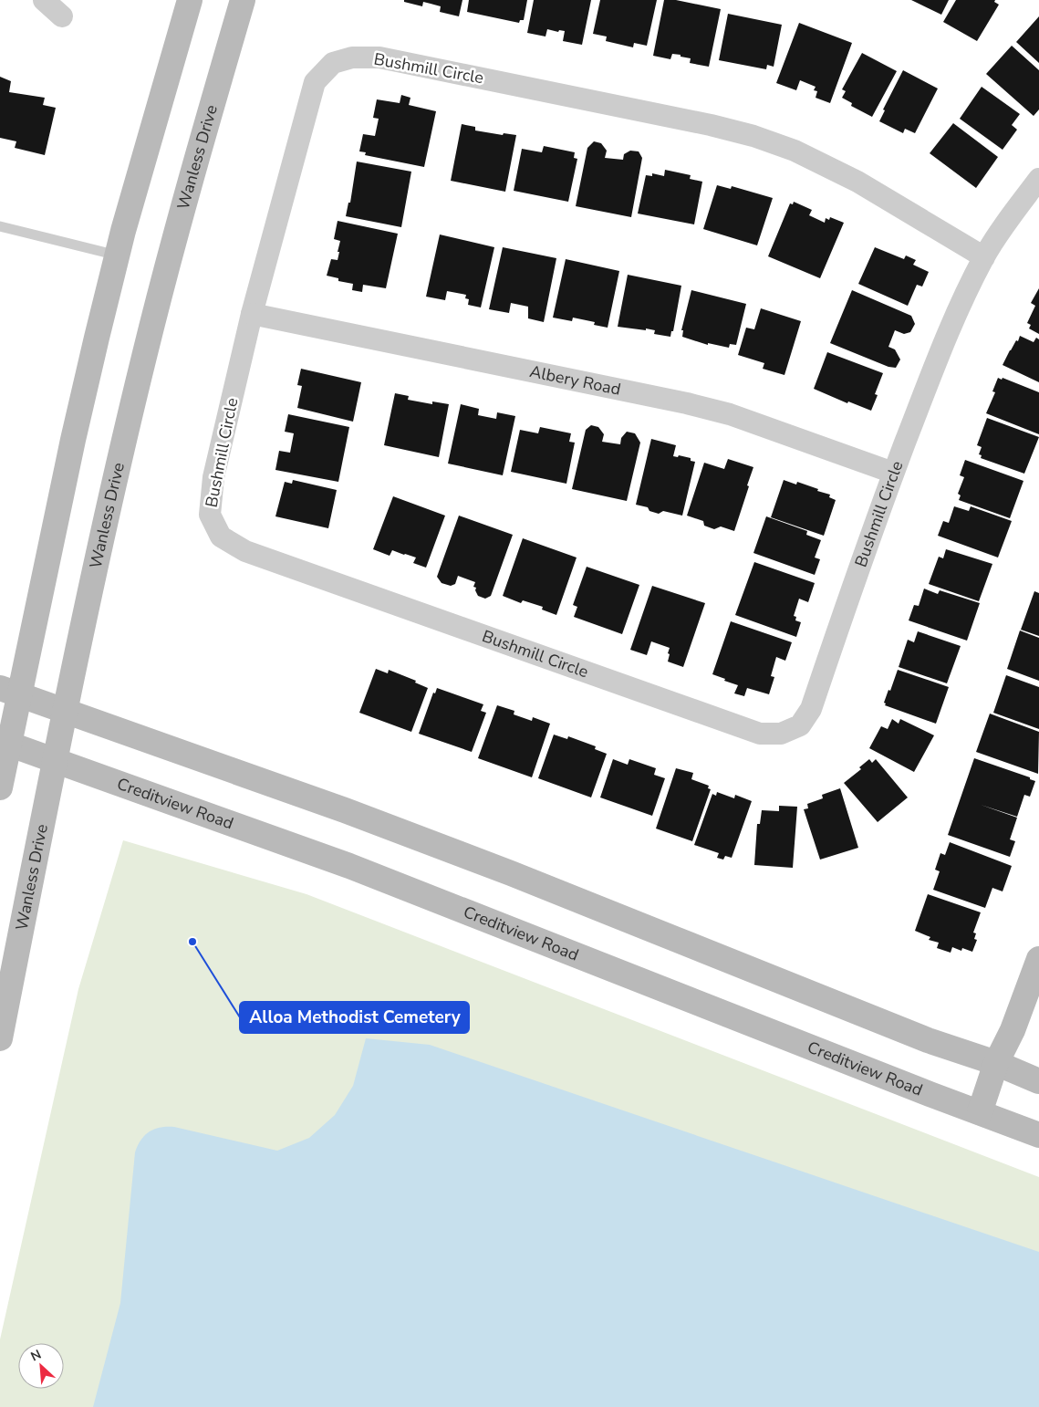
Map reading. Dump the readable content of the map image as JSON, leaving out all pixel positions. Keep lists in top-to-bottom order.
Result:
{
  "streets": {
    "main road": ["Wanless Drive", "Creditview Road"],
    "street": ["Bushmill Circle", "Albery Road"]
  },
  "crossings": [
    ["Bushmill Circle", "Albery Road"],
    ["Wanless Drive", "Creditview Road"]
  ],
  "places": ["Alloa Methodist Cemetery"],
  "north": "top left"
}
